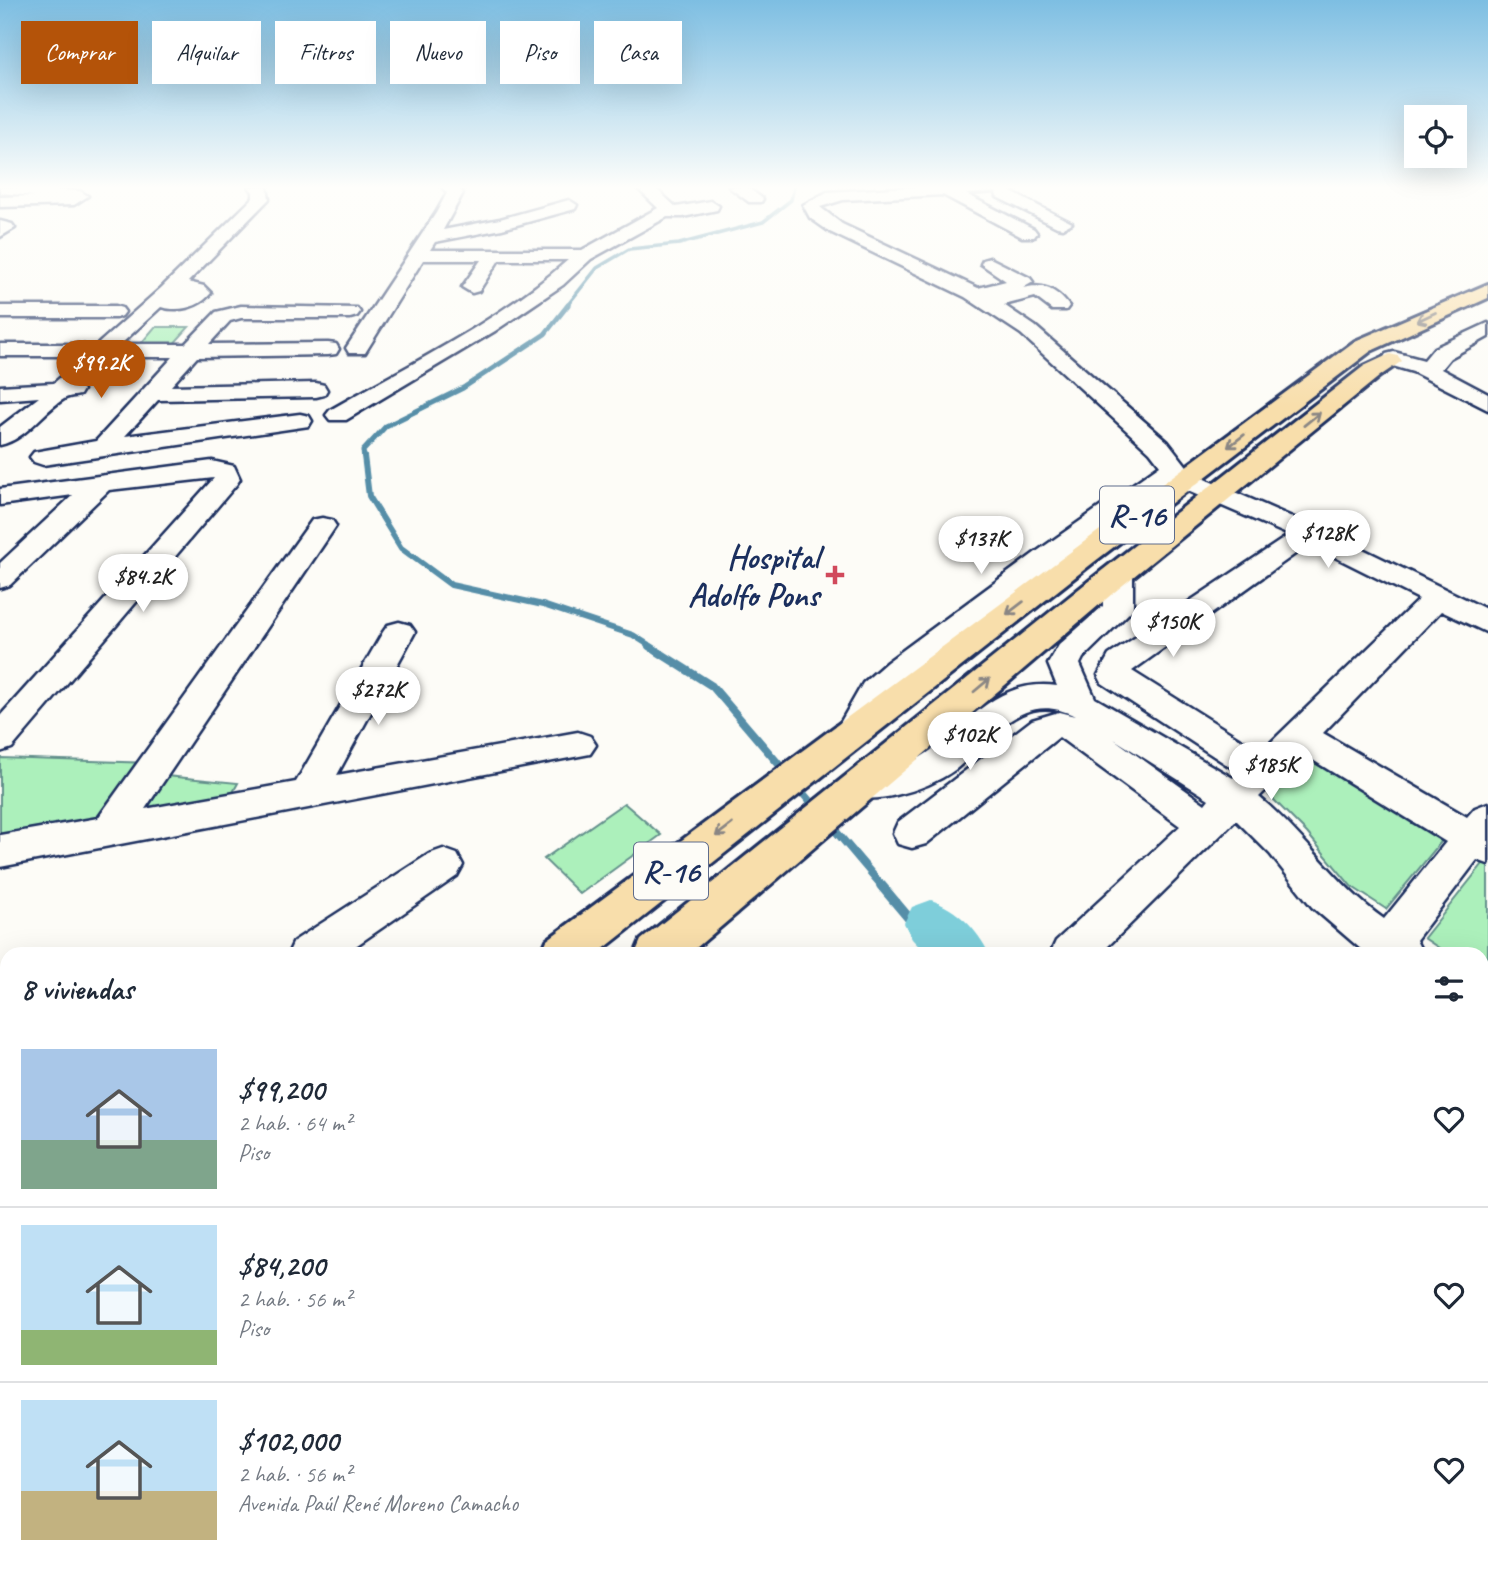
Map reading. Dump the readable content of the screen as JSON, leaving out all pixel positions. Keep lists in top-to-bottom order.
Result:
{
  "streets": {
    "main road": ["R-16"]
  },
  "places": {
    "health": ["Hospital Adolfo Pons"]
  },
  "page": {
    "chip": [
      "Comprar",
      "Alquilar",
      "Filtros",
      "Nuevo",
      "Piso",
      "Casa"
    ],
    "price": [
      "$99.2K",
      "$128K",
      "$137K",
      "$84.2K",
      "$150K",
      "$272K",
      "$102K",
      "$185K"
    ],
    "heading": "8 viviendas",
    "list": [
      {
        "name": "$99,200",
        "note": "2 hab. · 64 m² · Piso"
      },
      {
        "name": "$84,200",
        "note": "2 hab. · 56 m² · Piso"
      },
      {
        "name": "$102,000",
        "note": "2 hab. · 56 m² · Avenida Paúl René Moreno Camacho"
      }
    ]
  }
}
